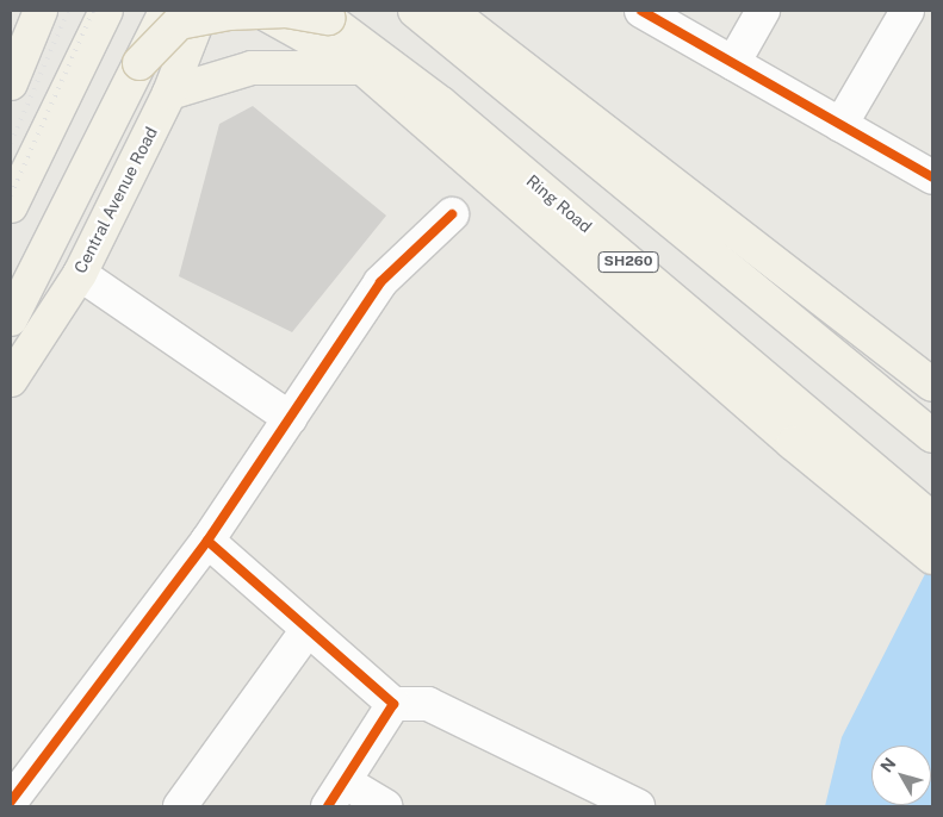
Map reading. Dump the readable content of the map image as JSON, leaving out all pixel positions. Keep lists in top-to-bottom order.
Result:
{
  "streets": {
    "main road": ["Central Avenue Road", "Ring Road", "SH260"]
  },
  "north": "top left"
}
